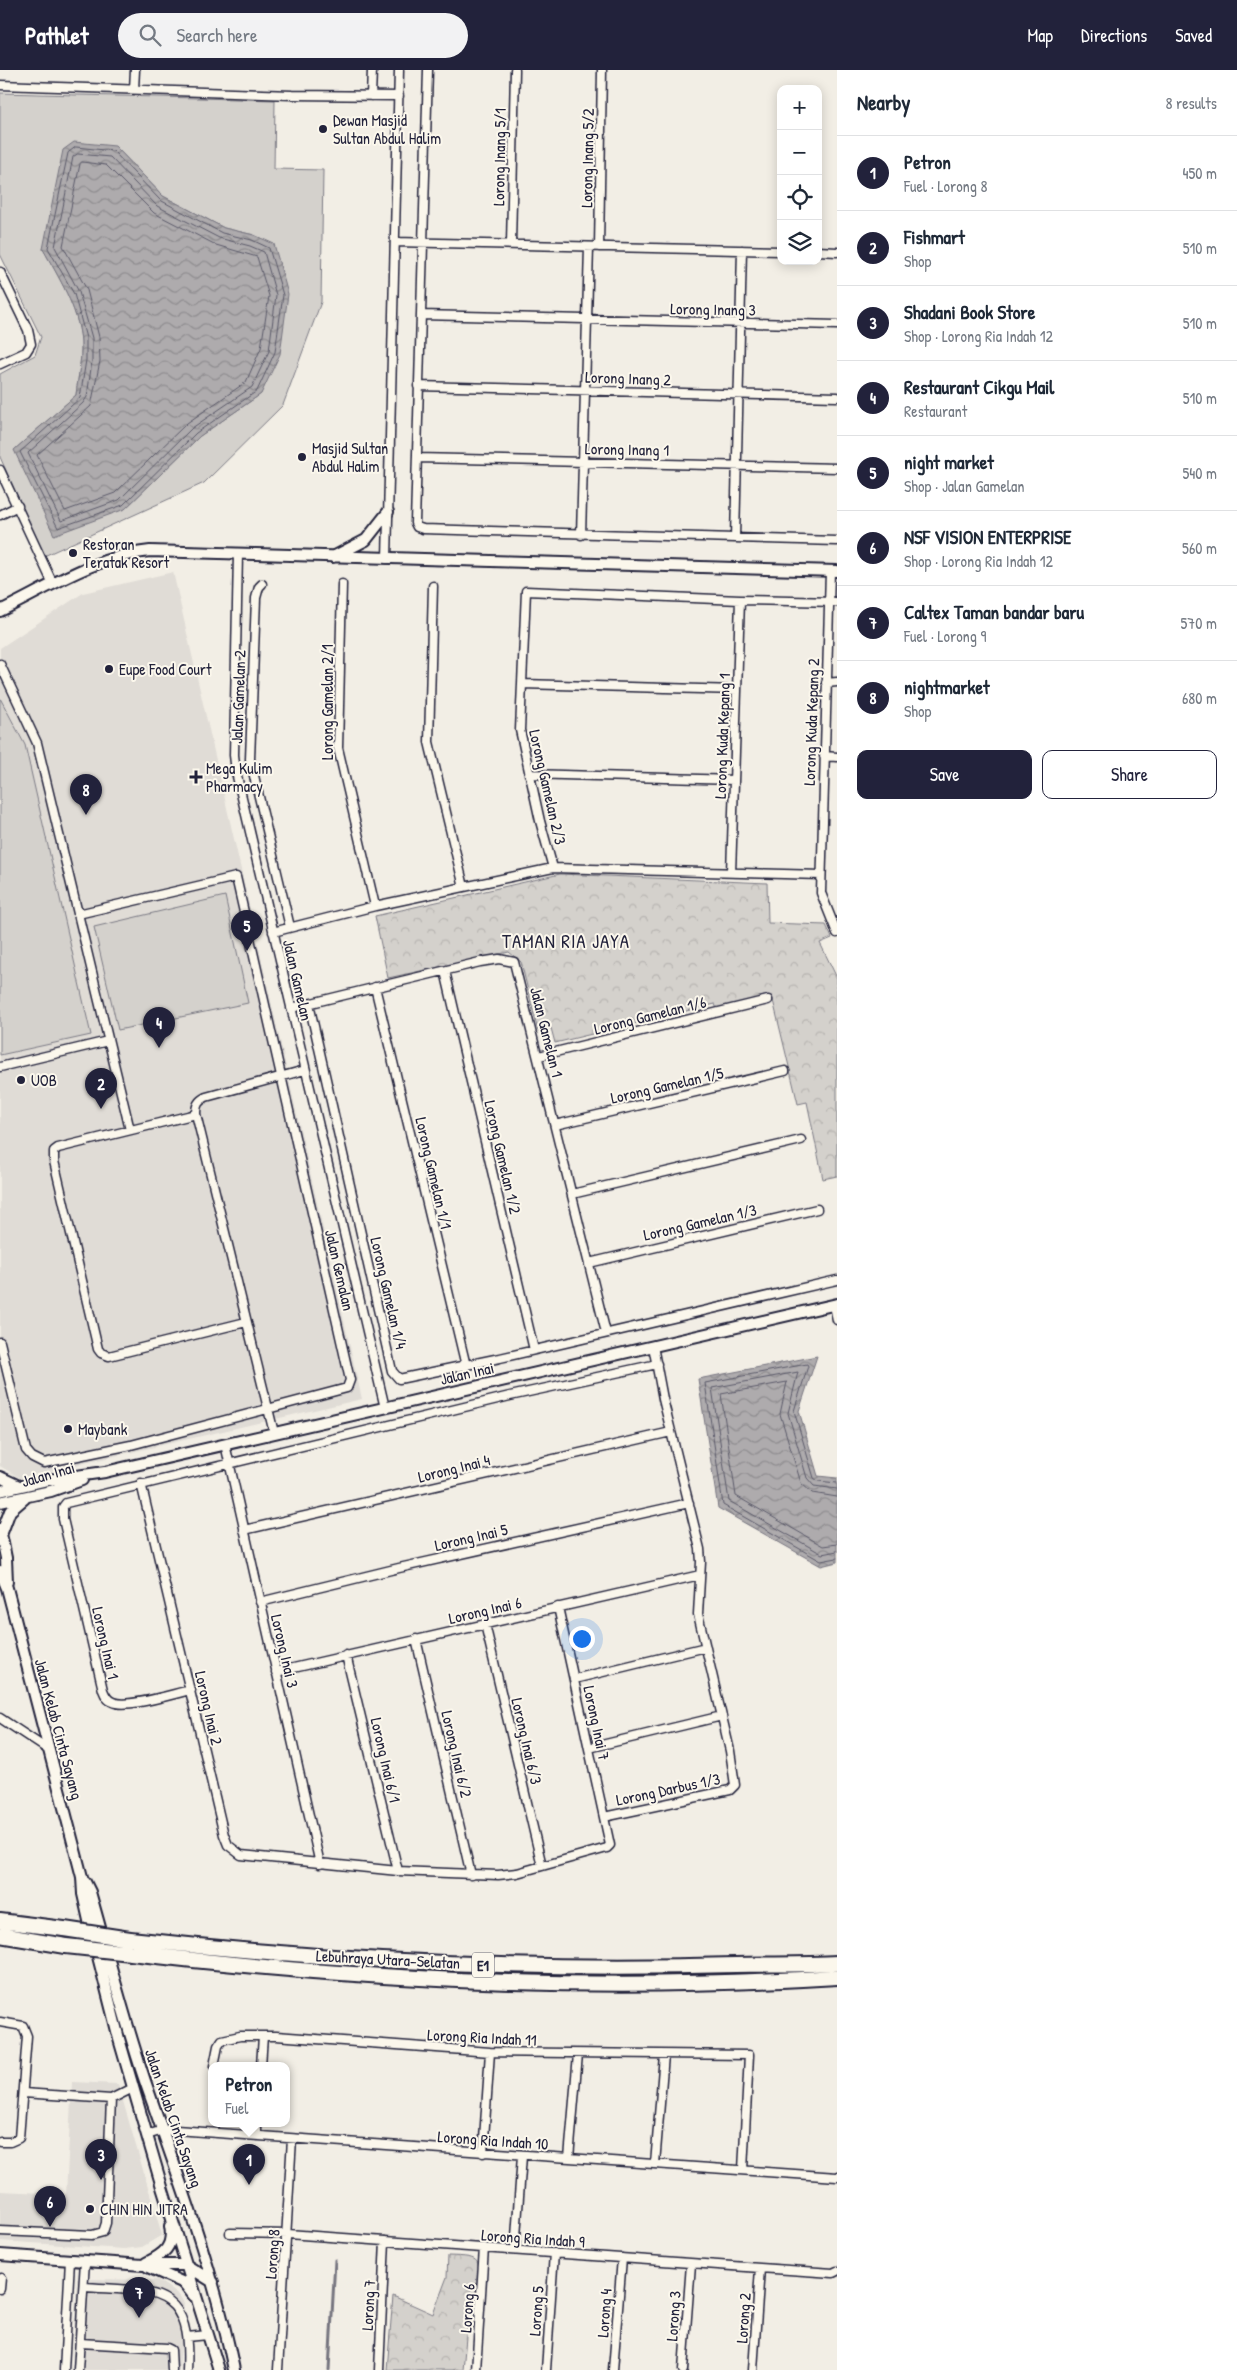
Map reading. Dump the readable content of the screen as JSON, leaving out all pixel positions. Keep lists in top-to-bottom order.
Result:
{
  "streets": {
    "highway": ["Lebuhraya Utara–Selatan", "E1"],
    "main road": ["Jalan Inai", "Jalan Kelab Cinta Sayang"],
    "street": [
      "Lorong Inang 5/1",
      "Lorong Inang 5/2",
      "Lorong Inang 3",
      "Lorong Inang 2",
      "Lorong Inang 1",
      "Jalan Gamelan 2",
      "Lorong Gamelan 2/1",
      "Lorong Kuda Kepang 2",
      "Lorong Kuda Kepang 1",
      "Lorong Gamelan 2/3",
      "Jalan Gamelan",
      "Lorong Gamelan 1/6",
      "Jalan Gamelan 1",
      "Lorong Gamelan 1/5",
      "Lorong Gamelan 1/2",
      "Lorong Gamelan 1/1",
      "Lorong Gamelan 1/3",
      "Jalan Gemalan",
      "Lorong Gamelan 1/4",
      "Lorong Inai 4",
      "Lorong Inai 5",
      "Lorong Inai 6",
      "Lorong Inai 1",
      "Lorong Inai 3",
      "Lorong Inai 2",
      "Lorong Inai 7",
      "Lorong Inai 6/3",
      "Lorong Inai 6/2",
      "Lorong Inai 6/1",
      "Lorong Darbus 1/3",
      "Lorong Ria Indah 11",
      "Lorong Ria Indah 10",
      "Lorong Ria Indah 9",
      "Lorong 8",
      "Lorong 7",
      "Lorong 6",
      "Lorong 5",
      "Lorong 4",
      "Lorong 3",
      "Lorong 2"
    ]
  },
  "crossings": [
    ["Lorong Kuda Kepang 1", "Lorong Gamelan 2/3"],
    ["Jalan Gamelan", "Jalan Gamelan 1"],
    ["Jalan Gamelan", "Jalan Inai"],
    ["Lorong Gamelan 1/6", "Jalan Gamelan 1"],
    ["Jalan Gamelan 1", "Lorong Gamelan 1/5"],
    ["Jalan Gamelan 1", "Lorong Gamelan 1/2"],
    ["Jalan Gamelan 1", "Lorong Gamelan 1/1"],
    ["Jalan Gamelan 1", "Lorong Gamelan 1/3"],
    ["Jalan Gamelan 1", "Lorong Gamelan 1/4"],
    ["Lorong Gamelan 1/2", "Lorong Gamelan 1/4"],
    ["Lorong Gamelan 1/1", "Lorong Gamelan 1/4"],
    ["Jalan Inai", "Lorong Inai 3"],
    ["Lorong Inai 4", "Lorong Inai 3"],
    ["Lorong Inai 5", "Lorong Inai 3"],
    ["Lorong Inai 6", "Lorong Inai 3"],
    ["Lorong Inai 6", "Lorong Inai 7"],
    ["Lorong Inai 6", "Lorong Inai 6/3"],
    ["Lorong Inai 6", "Lorong Inai 6/2"],
    ["Lorong Inai 6", "Lorong Inai 6/1"],
    ["Lorong Inai 1", "Lorong Inai 2"],
    ["Lorong Inai 3", "Lorong Inai 2"],
    ["Lorong Inai 2", "Lorong Inai 7"],
    ["Lorong Inai 2", "Lorong Inai 6/3"],
    ["Lorong Inai 2", "Lorong Inai 6/2"],
    ["Lorong Inai 2", "Lorong Inai 6/1"],
    ["Lorong Inai 7", "Lorong Darbus 1/3"],
    ["Jalan Kelab Cinta Sayang", "Lorong Ria Indah 10"],
    ["Lorong Ria Indah 11", "Lorong Ria Indah 10"],
    ["Lorong Ria Indah 10", "Lorong 8"],
    ["Lorong Ria Indah 9", "Lorong 8"],
    ["Lorong Ria Indah 9", "Lorong 7"],
    ["Lorong Ria Indah 9", "Lorong 6"],
    ["Lorong Ria Indah 9", "Lorong 5"],
    ["Lorong Ria Indah 9", "Lorong 4"],
    ["Lorong Ria Indah 9", "Lorong 3"],
    ["Lorong Ria Indah 9", "Lorong 2"]
  ],
  "districts": ["TAMAN RIA JAYA"],
  "places": {
    "other": [
      "Dewan Masjid Sultan Abdul Halim",
      "Masjid Sultan Abdul Halim",
      "Restoran Teratak Resort",
      "Eupe Food Court",
      "UOB",
      "Maybank",
      "CHIN HIN JITRA"
    ],
    "health": ["Mega Kulim Pharmacy"]
  },
  "page": {
    "header": "Pathlet",
    "search": "Search here",
    "nav": ["Map", "Directions", "Saved"],
    "heading": ["Nearby", "8 results"],
    "map_buttons": ["+", "−"],
    "list": [
      {
        "mark": "1",
        "name": "Petron",
        "note": "Fuel · Lorong 8",
        "value": "450 m"
      },
      {
        "mark": "2",
        "name": "Fishmart",
        "note": "Shop",
        "value": "510 m"
      },
      {
        "mark": "3",
        "name": "Shadani Book Store",
        "note": "Shop · Lorong Ria Indah 12",
        "value": "510 m"
      },
      {
        "mark": "4",
        "name": "Restaurant Cikgu Mail",
        "note": "Restaurant",
        "value": "510 m"
      },
      {
        "mark": "5",
        "name": "night market",
        "note": "Shop · Jalan Gamelan",
        "value": "540 m"
      },
      {
        "mark": "6",
        "name": "NSF VISION ENTERPRISE",
        "note": "Shop · Lorong Ria Indah 12",
        "value": "560 m"
      },
      {
        "mark": "7",
        "name": "Caltex Taman bandar baru",
        "note": "Fuel · Lorong 9",
        "value": "570 m"
      },
      {
        "mark": "8",
        "name": "nightmarket",
        "note": "Shop",
        "value": "680 m"
      }
    ],
    "buttons": ["Save", "Share"],
    "pins": [
      "8",
      "5",
      "4",
      "2",
      "3",
      "1",
      "6",
      "7"
    ],
    "popup": ["Petron", "Fuel"]
  }
}
